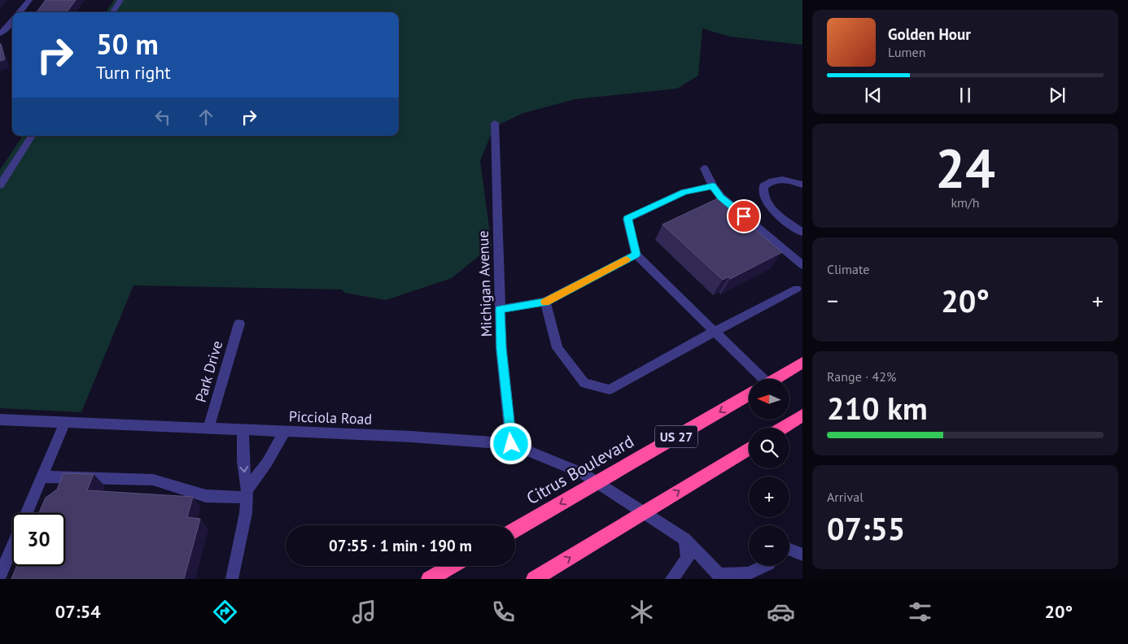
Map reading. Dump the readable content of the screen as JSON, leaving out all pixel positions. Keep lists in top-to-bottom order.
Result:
{
  "streets": {
    "highway": ["US 27", "Citrus Boulevard"],
    "street": ["Michigan Avenue", "Park Drive", "Picciola Road"]
  },
  "crossings": [
    ["Michigan Avenue", "Picciola Road"],
    ["Park Drive", "Picciola Road"],
    ["Picciola Road", "Citrus Boulevard"]
  ],
  "north": "left",
  "page": {
    "turn": ["50 m", "Turn right"],
    "song": ["Golden Hour", "Lumen"],
    "tile": [
      ["24", "km/h"],
      "Climate",
      ["Range · 42%", "210 km"],
      ["Arrival", "07:55"]
    ],
    "heat": ["−", "20°", "+"],
    "map_buttons": ["+", "−"],
    "limit": "30",
    "trip": "07:55 · 1 min · 190 m",
    "tabs": ["07:54", "20°"]
  }
}
